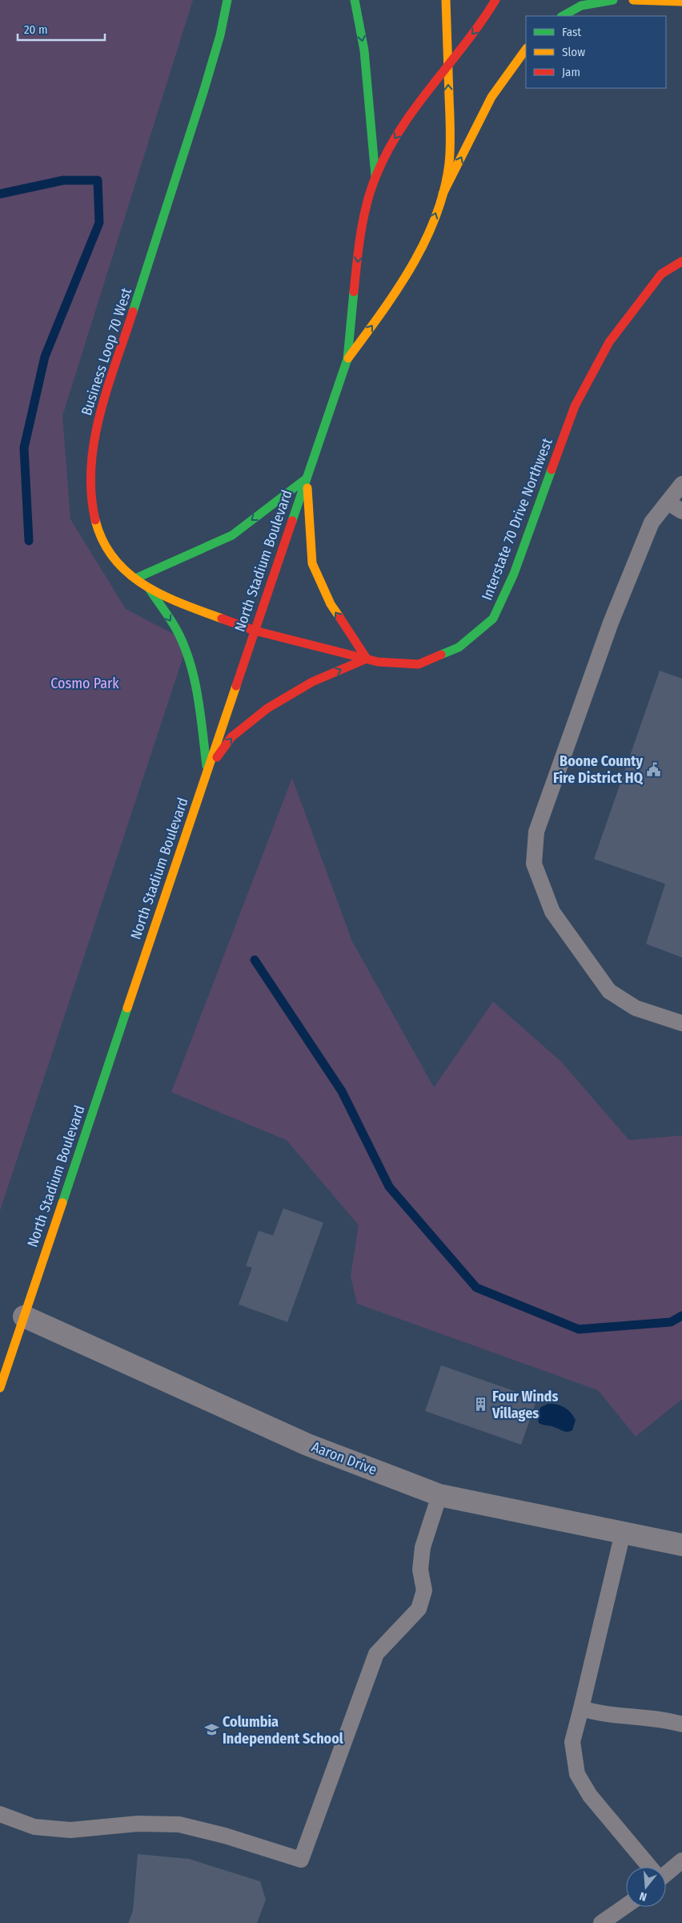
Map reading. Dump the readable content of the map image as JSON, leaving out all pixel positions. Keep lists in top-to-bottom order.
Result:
{
  "streets": {
    "main road": ["Business Loop 70 West", "Interstate 70 Drive Northwest", "North Stadium Boulevard"],
    "street": ["Aaron Drive"]
  },
  "crossings": [
    ["Business Loop 70 West", "Interstate 70 Drive Northwest"],
    ["Business Loop 70 West", "North Stadium Boulevard"],
    ["Interstate 70 Drive Northwest", "North Stadium Boulevard"],
    ["North Stadium Boulevard", "Aaron Drive"]
  ],
  "parks": ["Cosmo Park"],
  "places": {
    "public building": ["Boone County Fire District HQ"],
    "building": ["Four Winds Villages"],
    "school or university": ["Columbia Independent School"]
  },
  "legend": ["Fast", "Slow", "Jam"],
  "scale_bar": "20 m",
  "north": "bottom"
}
